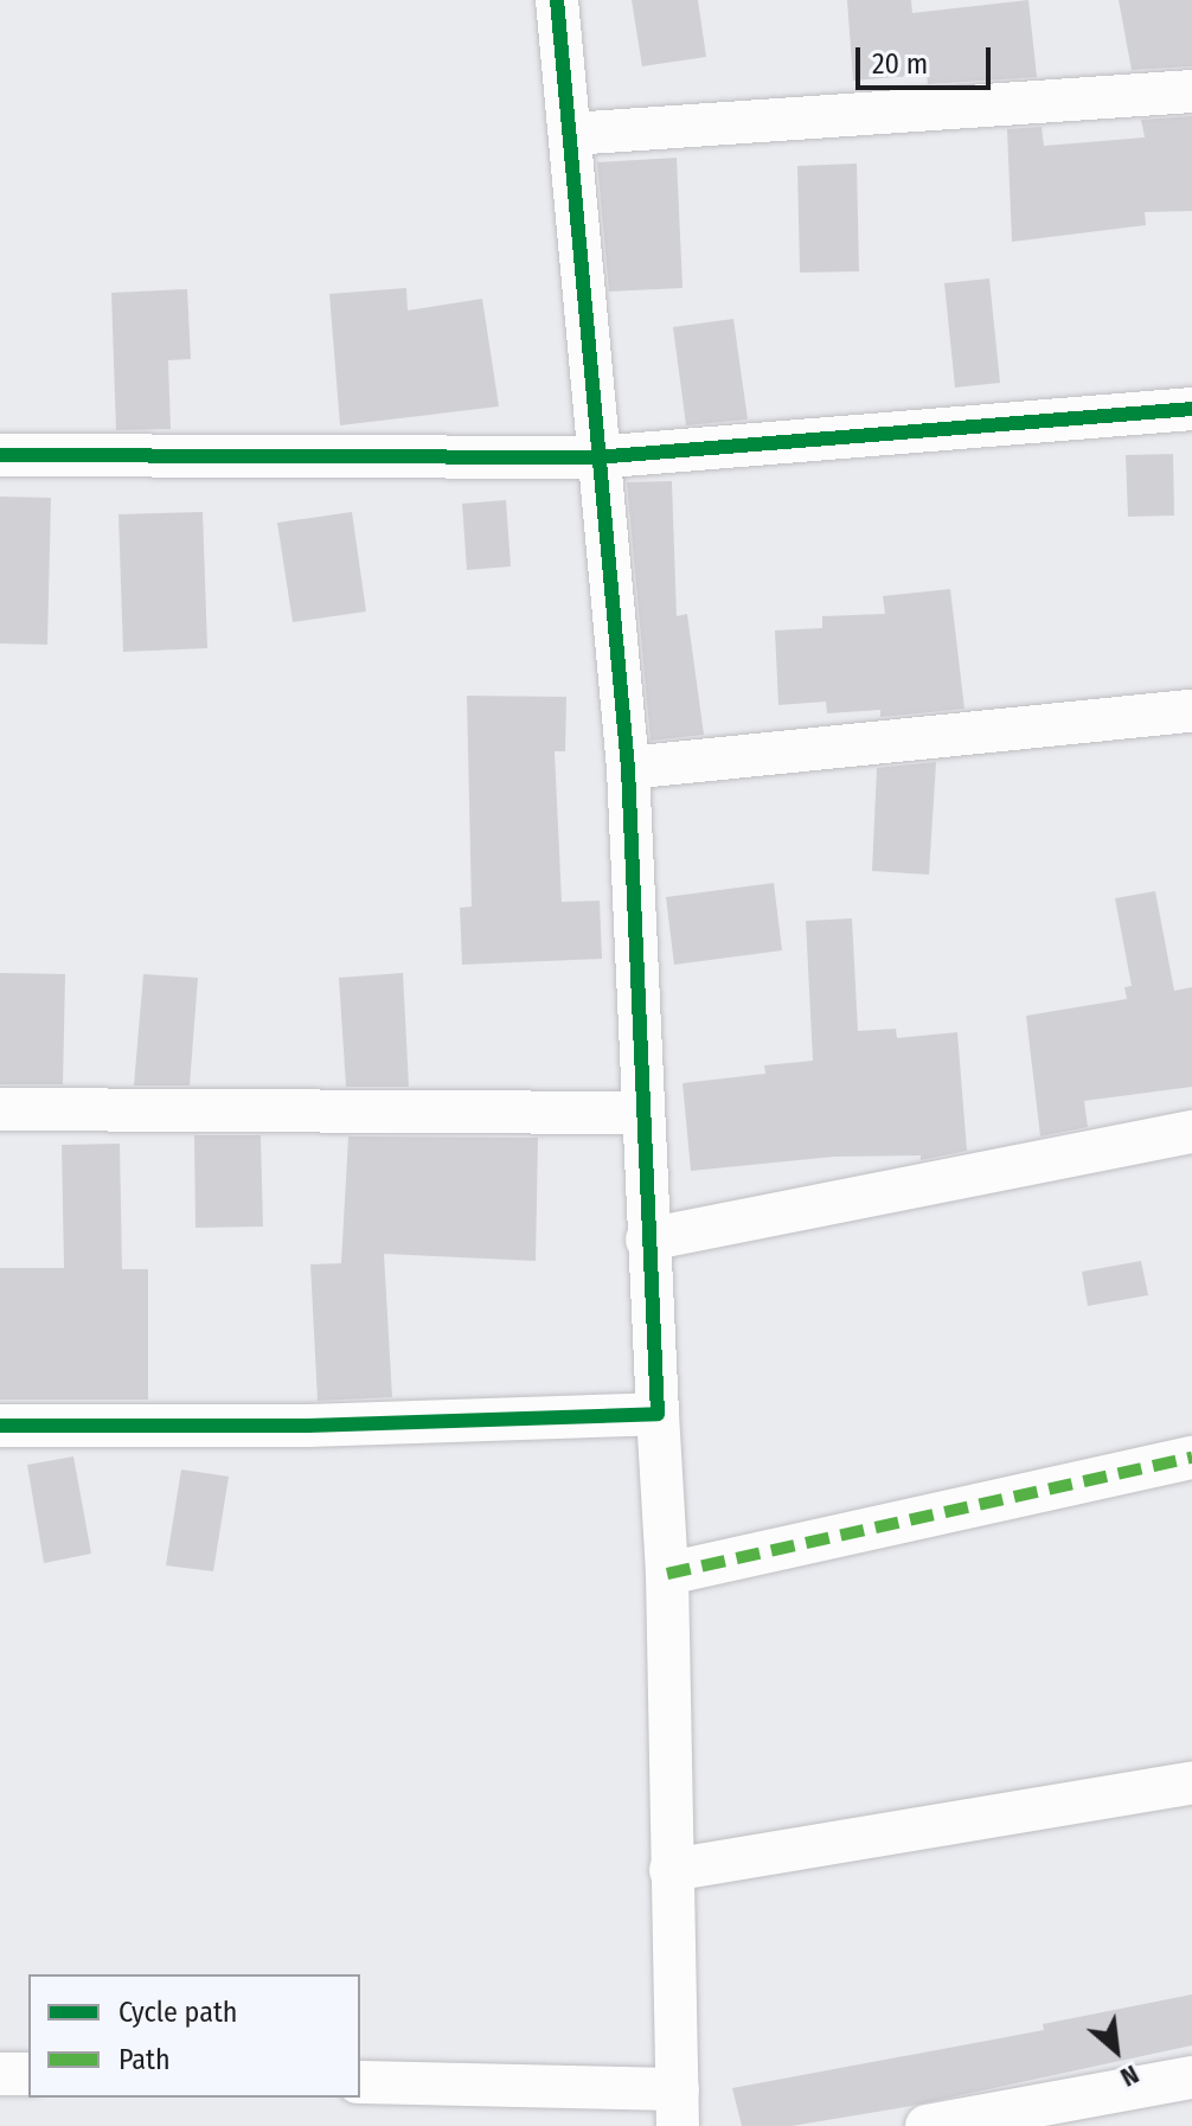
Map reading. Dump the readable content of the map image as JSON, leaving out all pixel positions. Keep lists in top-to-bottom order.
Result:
{
  "legend": ["Cycle path", "Path"],
  "scale_bar": "20 m",
  "north": "bottom right"
}
